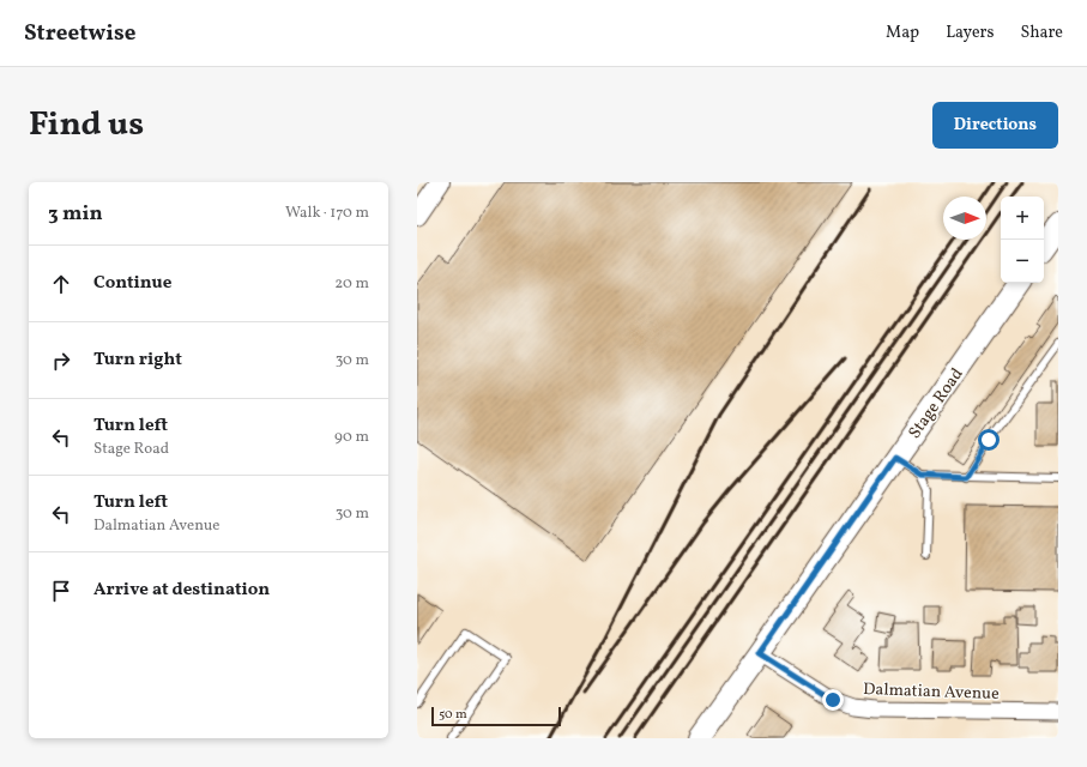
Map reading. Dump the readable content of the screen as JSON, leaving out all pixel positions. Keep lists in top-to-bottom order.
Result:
{
  "streets": {
    "main road": ["Stage Road"],
    "street": ["Dalmatian Avenue"]
  },
  "crossings": [
    ["Stage Road", "Dalmatian Avenue"]
  ],
  "scale_bar": "50 m",
  "north": "right",
  "page": {
    "header": "Streetwise",
    "nav": ["Map", "Layers", "Share"],
    "title": "Find us",
    "buttons": "Directions",
    "heading": ["3 min", "Walk · 170 m"],
    "map_buttons": ["+", "−"],
    "list": [
      ["Continue", "20 m"],
      ["Turn right", "30 m"],
      ["Turn left", "Stage Road", "90 m"],
      ["Turn left", "Dalmatian Avenue", "30 m"],
      "Arrive at destination"
    ],
    "scale": "50 m"
  }
}
